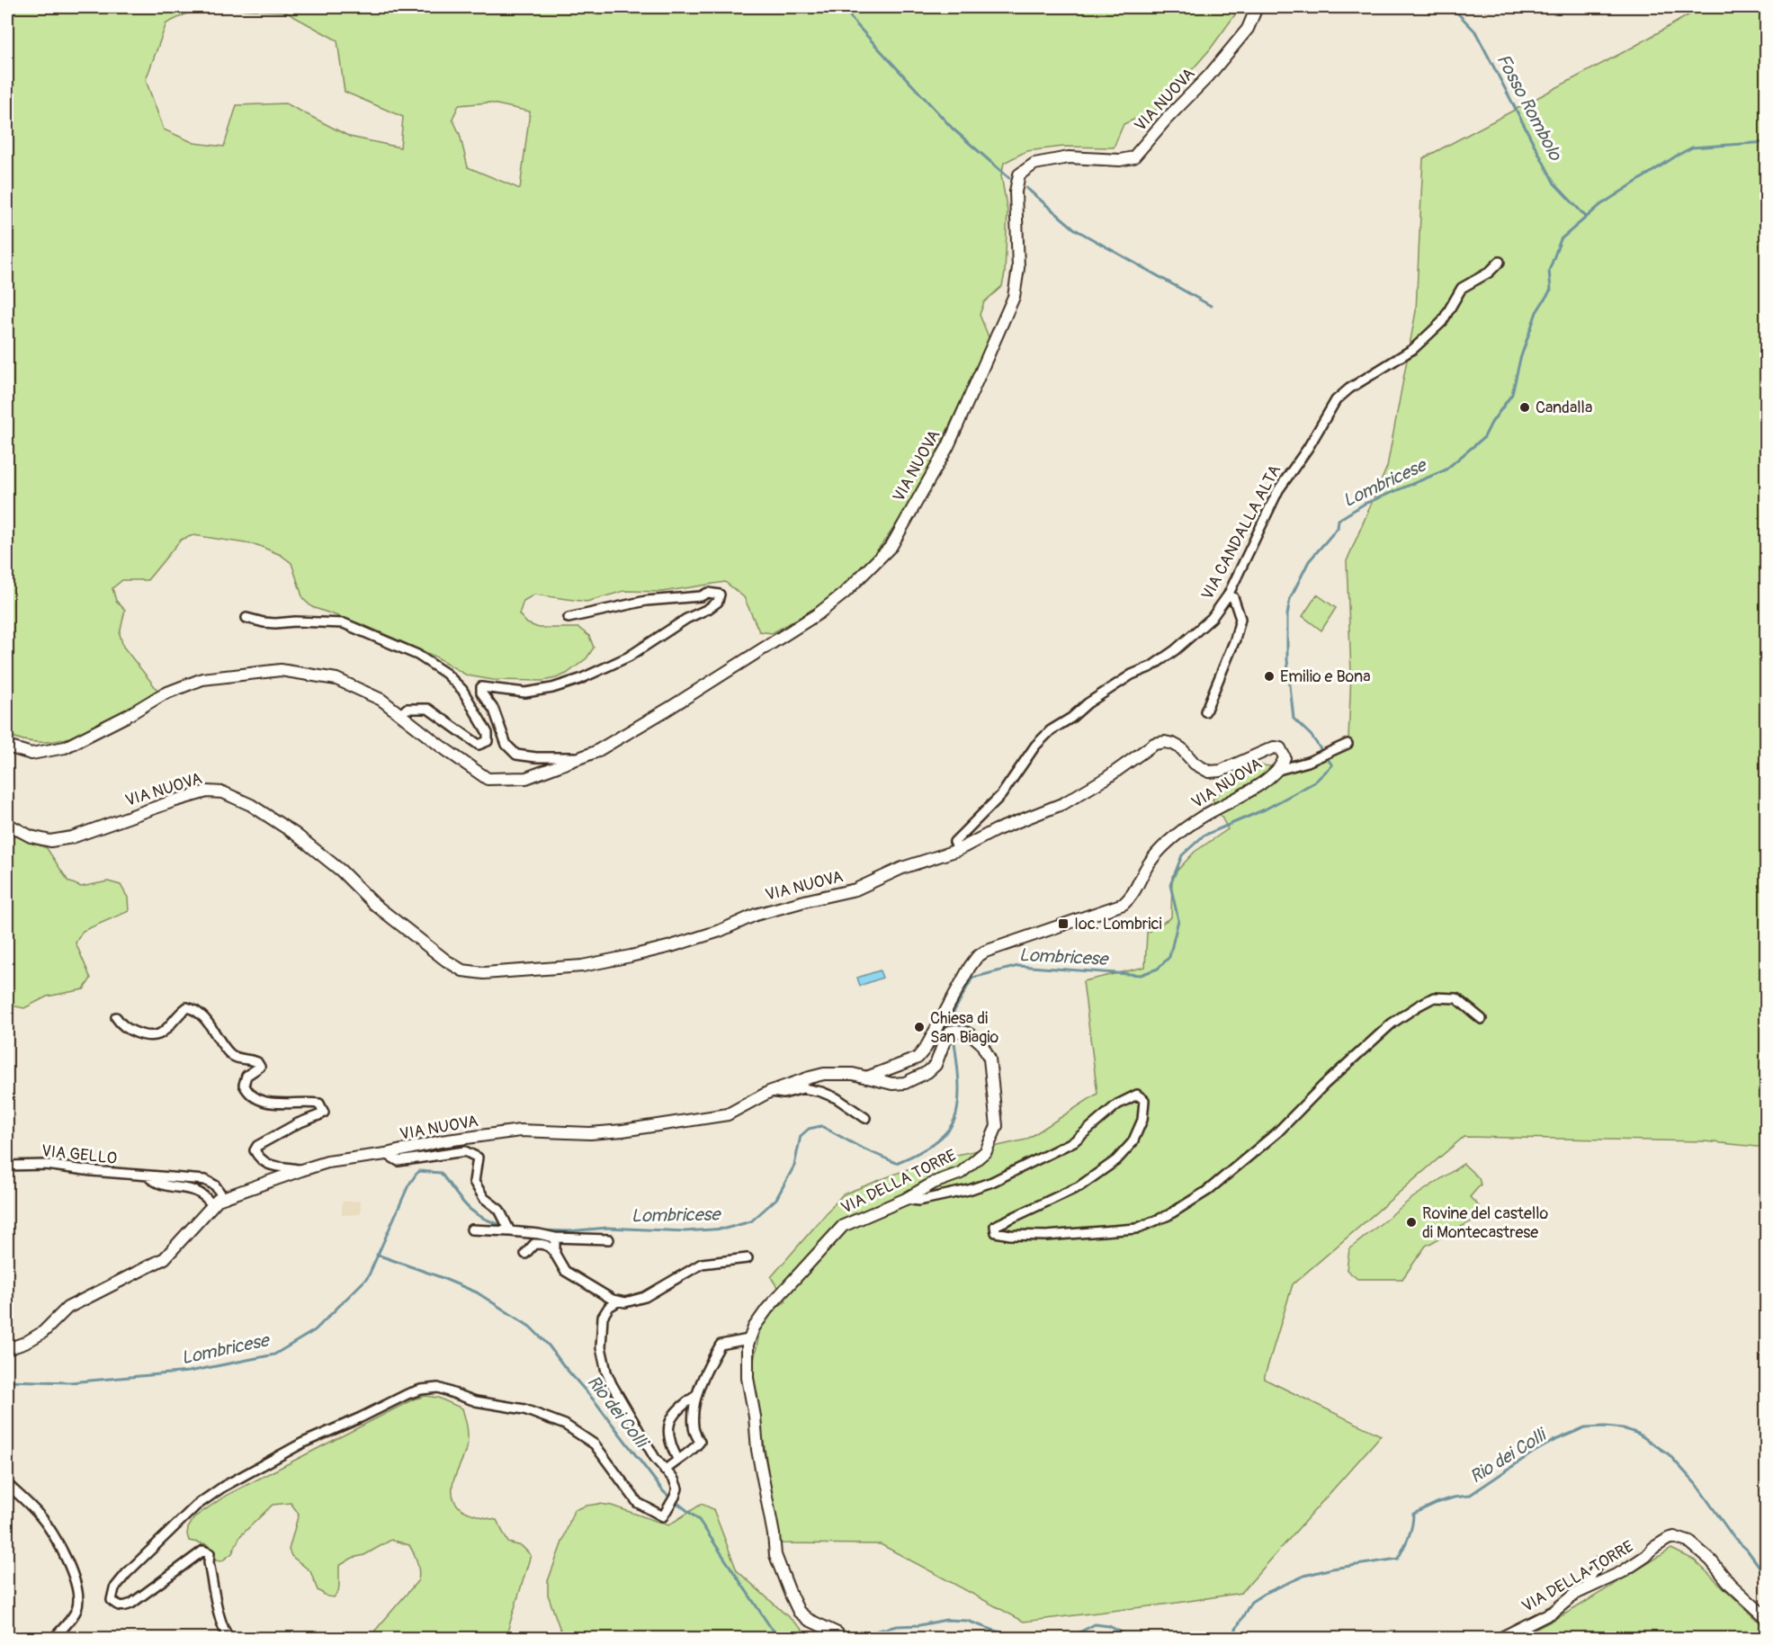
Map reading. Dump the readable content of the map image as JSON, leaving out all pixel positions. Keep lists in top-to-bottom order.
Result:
{
  "streets": {
    "street": [
      "VIA NUOVA",
      "VIA CANDALLA ALTA",
      "VIA GELLO",
      "VIA DELLA TORRE"
    ]
  },
  "crossings": [
    ["VIA NUOVA", "VIA CANDALLA ALTA"],
    ["VIA NUOVA", "VIA GELLO"],
    ["VIA NUOVA", "VIA DELLA TORRE"]
  ],
  "water": ["Fosso Rombolo", "Lombricese", "Rio dei Colli"],
  "places": {
    "other": [
      "Candalla",
      "Emilio e Bona",
      "Chiesa di San Biagio",
      "Rovine del castello di Montecastrese"
    ],
    "transit": ["Ioc. Lombrici"]
  }
}
